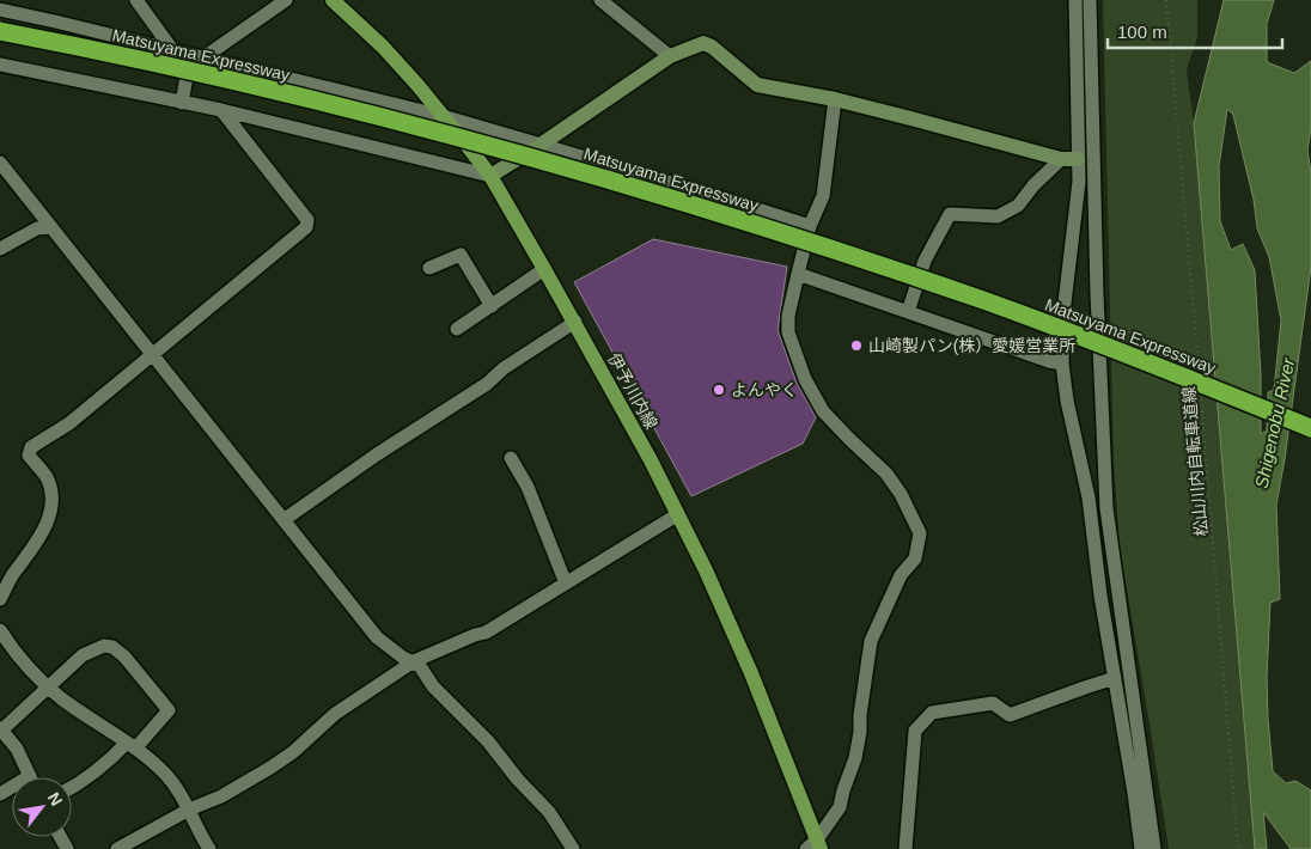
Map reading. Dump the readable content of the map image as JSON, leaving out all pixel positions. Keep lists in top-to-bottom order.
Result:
{
  "streets": {
    "highway": ["Matsuyama Expressway"],
    "main road": ["伊予川内線"],
    "path": ["松山川内自転車道線"]
  },
  "water": ["Shigenobu River"],
  "places": ["山崎製パン(株）愛媛営業所", "よんやく"],
  "scale_bar": "100 m",
  "north": "top right"
}
